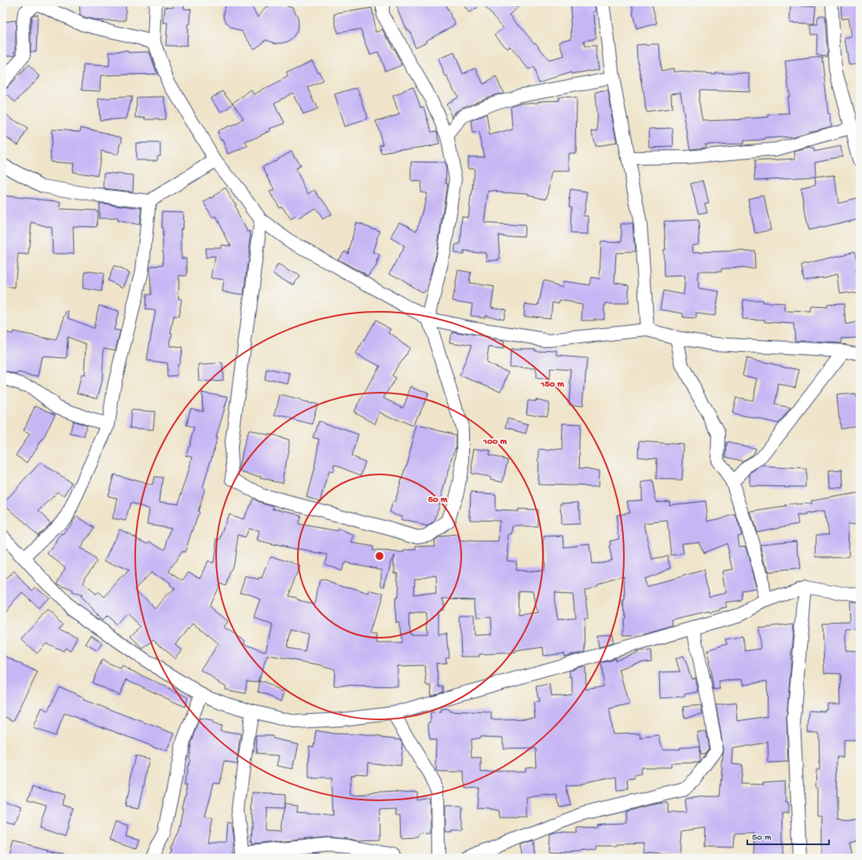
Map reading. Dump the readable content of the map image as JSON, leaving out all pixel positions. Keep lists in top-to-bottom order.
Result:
{
  "scale_bar": "50 m",
  "rings": ["150 m", "100 m", "50 m"]
}
